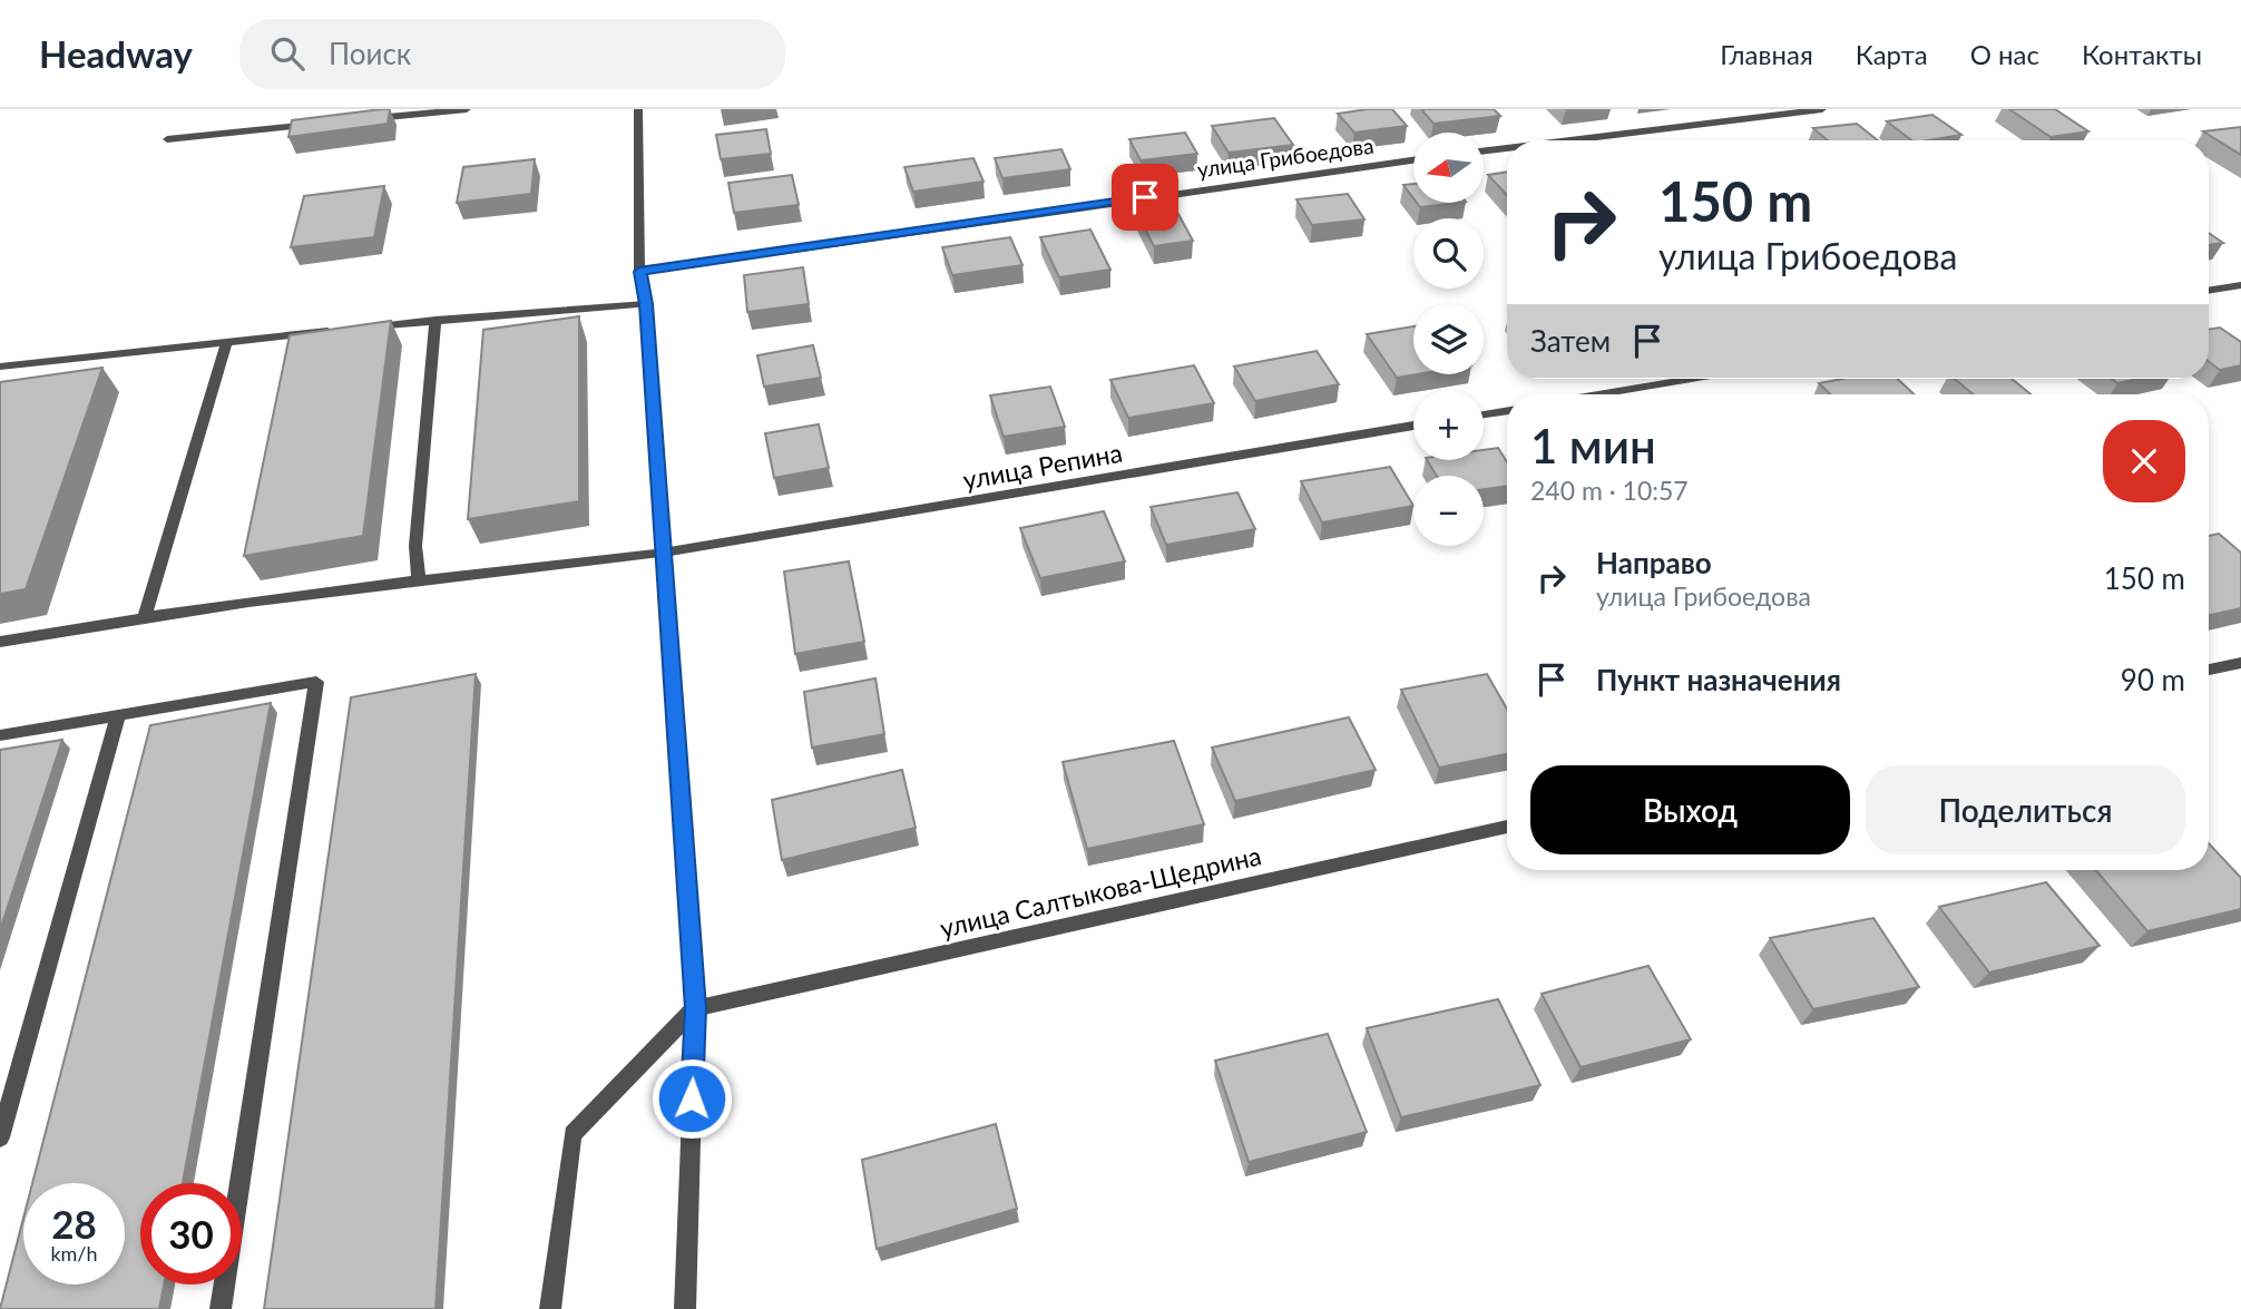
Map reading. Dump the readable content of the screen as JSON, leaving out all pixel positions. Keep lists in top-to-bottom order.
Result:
{
  "streets": {
    "street": ["улица Грибоедова", "улица Репина", "улица Салтыкова-Щедрина"]
  },
  "north": "left",
  "page": {
    "header": "Headway",
    "search": "Поиск",
    "nav": [
      "Главная",
      "Карта",
      "О нас",
      "Контакты"
    ],
    "map_buttons": ["+", "−"],
    "turn": ["150 m", "улица Грибоедова"],
    "then": "Затем",
    "heading": ["1 мин", "240 m · 10:57"],
    "list": [
      {
        "name": "Направо",
        "note": "улица Грибоедова",
        "value": "150 m"
      },
      {
        "name": "Пункт назначения",
        "value": "90 m"
      }
    ],
    "buttons": ["Выход", "Поделиться"],
    "speed": "28 km/h",
    "limit": "30"
  }
}
